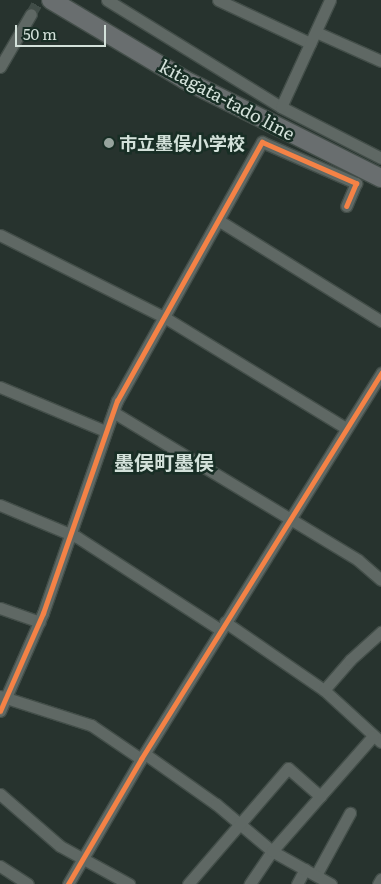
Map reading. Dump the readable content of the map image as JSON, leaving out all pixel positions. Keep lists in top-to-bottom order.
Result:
{
  "streets": {
    "main road": ["kitagata-tado line"]
  },
  "districts": ["墨俣町墨俣"],
  "places": ["市立墨俣小学校"],
  "scale_bar": "50 m"
}
